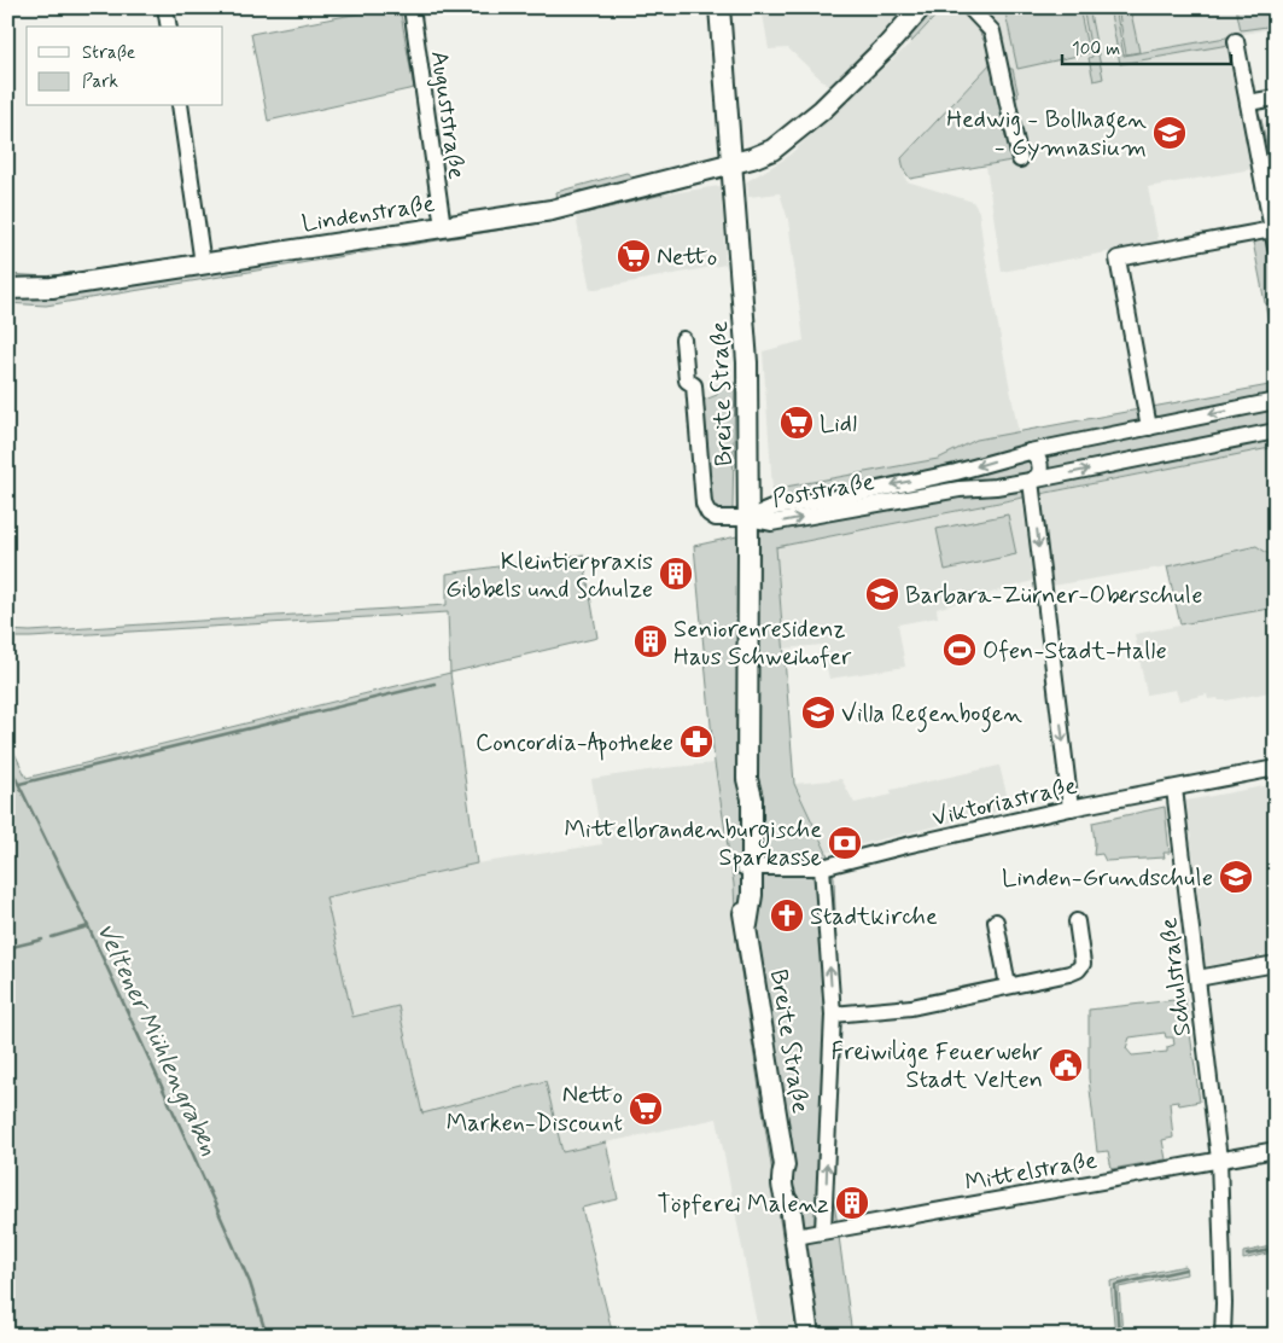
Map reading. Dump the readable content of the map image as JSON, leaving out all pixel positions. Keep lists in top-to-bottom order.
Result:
{
  "streets": {
    "main road": ["Lindenstraße", "Breite Straße"],
    "street": [
      "Auguststraße",
      "Poststraße",
      "Viktoriastraße",
      "Schulstraße",
      "Mittelstraße"
    ]
  },
  "crossings": [
    ["Auguststraße", "Lindenstraße"],
    ["Lindenstraße", "Breite Straße"],
    ["Breite Straße", "Poststraße"],
    ["Breite Straße", "Viktoriastraße"],
    ["Breite Straße", "Mittelstraße"],
    ["Viktoriastraße", "Schulstraße"],
    ["Schulstraße", "Mittelstraße"]
  ],
  "water": ["Veltener Mühlengraben"],
  "places": {
    "school or university": [
      "Hedwig - Bollhagen - Gymnasium",
      "Barbara-Zürner-Oberschule",
      "Villa Regenbogen",
      "Linden-Grundschule"
    ],
    "supermarket": ["Netto", "Lidl", "Netto Marken-Discount"],
    "building": ["Kleintierpraxis Gibbels und Schulze", "Seniorenresidenz Haus Schweihofer", "Töpferei Malenz"],
    "sports": ["Ofen-Stadt-Halle"],
    "pharmacy": ["Concordia-Apotheke"],
    "bank": ["Mittelbrandenburgische Sparkasse"],
    "church": ["Stadtkirche"],
    "public building": ["Freiwilige Feuerwehr Stadt Velten"]
  },
  "legend": ["Straße", "Park"],
  "scale_bar": "100 m"
}
